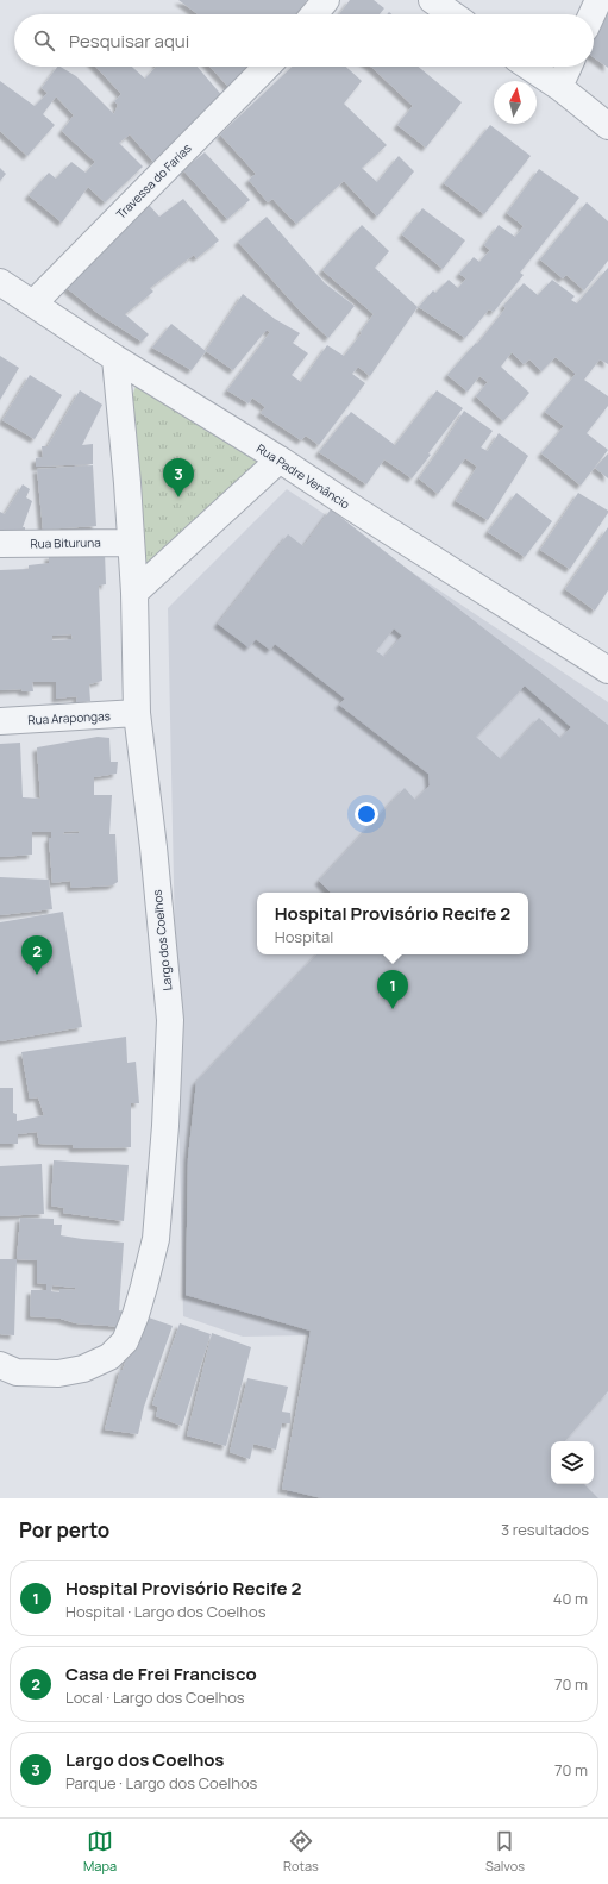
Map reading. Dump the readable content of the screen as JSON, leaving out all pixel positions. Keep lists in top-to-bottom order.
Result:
{
  "streets": {
    "street": [
      "Travessa do Farias",
      "Rua Padre Venâncio",
      "Rua Bituruna",
      "Rua Arapongas",
      "Largo dos Coelhos"
    ]
  },
  "crossings": [
    ["Travessa do Farias", "Rua Padre Venâncio"],
    ["Rua Padre Venâncio", "Largo dos Coelhos"],
    ["Rua Bituruna", "Largo dos Coelhos"],
    ["Rua Arapongas", "Largo dos Coelhos"]
  ],
  "north": "top",
  "page": {
    "search": "Pesquisar aqui",
    "pins": ["3", "2", "1"],
    "popup": ["Hospital Provisório Recife 2", "Hospital"],
    "heading": ["Por perto", "3 resultados"],
    "list": [
      {
        "mark": "1",
        "name": "Hospital Provisório Recife 2",
        "note": "Hospital · Largo dos Coelhos",
        "value": "40 m"
      },
      {
        "mark": "2",
        "name": "Casa de Frei Francisco",
        "note": "Local · Largo dos Coelhos",
        "value": "70 m"
      },
      {
        "mark": "3",
        "name": "Largo dos Coelhos",
        "note": "Parque · Largo dos Coelhos",
        "value": "70 m"
      }
    ],
    "nav": ["Mapa", "Rotas", "Salvos"]
  }
}
